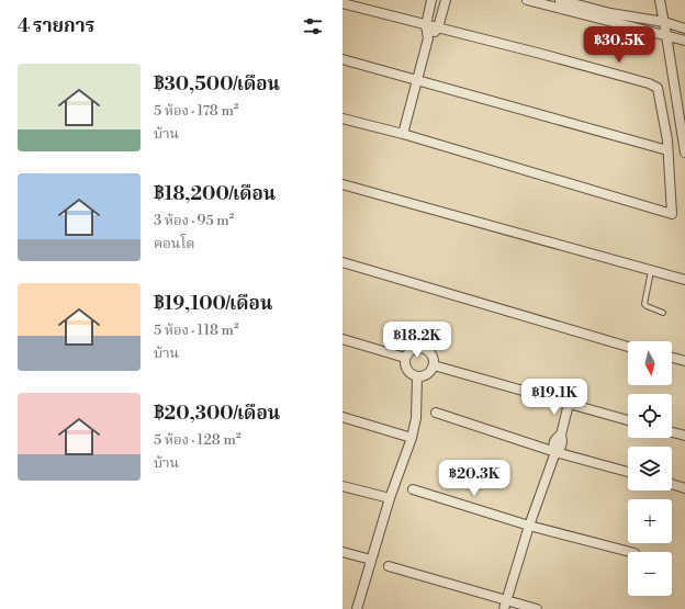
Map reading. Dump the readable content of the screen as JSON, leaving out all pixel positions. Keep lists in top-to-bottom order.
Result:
{
  "north": "bottom",
  "page": {
    "heading": "4 รายการ",
    "price": [
      "฿30.5K",
      "฿18.2K",
      "฿19.1K",
      "฿20.3K"
    ],
    "list": [
      {
        "name": "฿30,500/เดือน",
        "note": "5 ห้อง · 178 m² · บ้าน"
      },
      {
        "name": "฿18,200/เดือน",
        "note": "3 ห้อง · 95 m² · คอนโด"
      },
      {
        "name": "฿19,100/เดือน",
        "note": "5 ห้อง · 118 m² · บ้าน"
      },
      {
        "name": "฿20,300/เดือน",
        "note": "5 ห้อง · 128 m² · บ้าน"
      }
    ],
    "map_buttons": ["+", "−"]
  }
}
